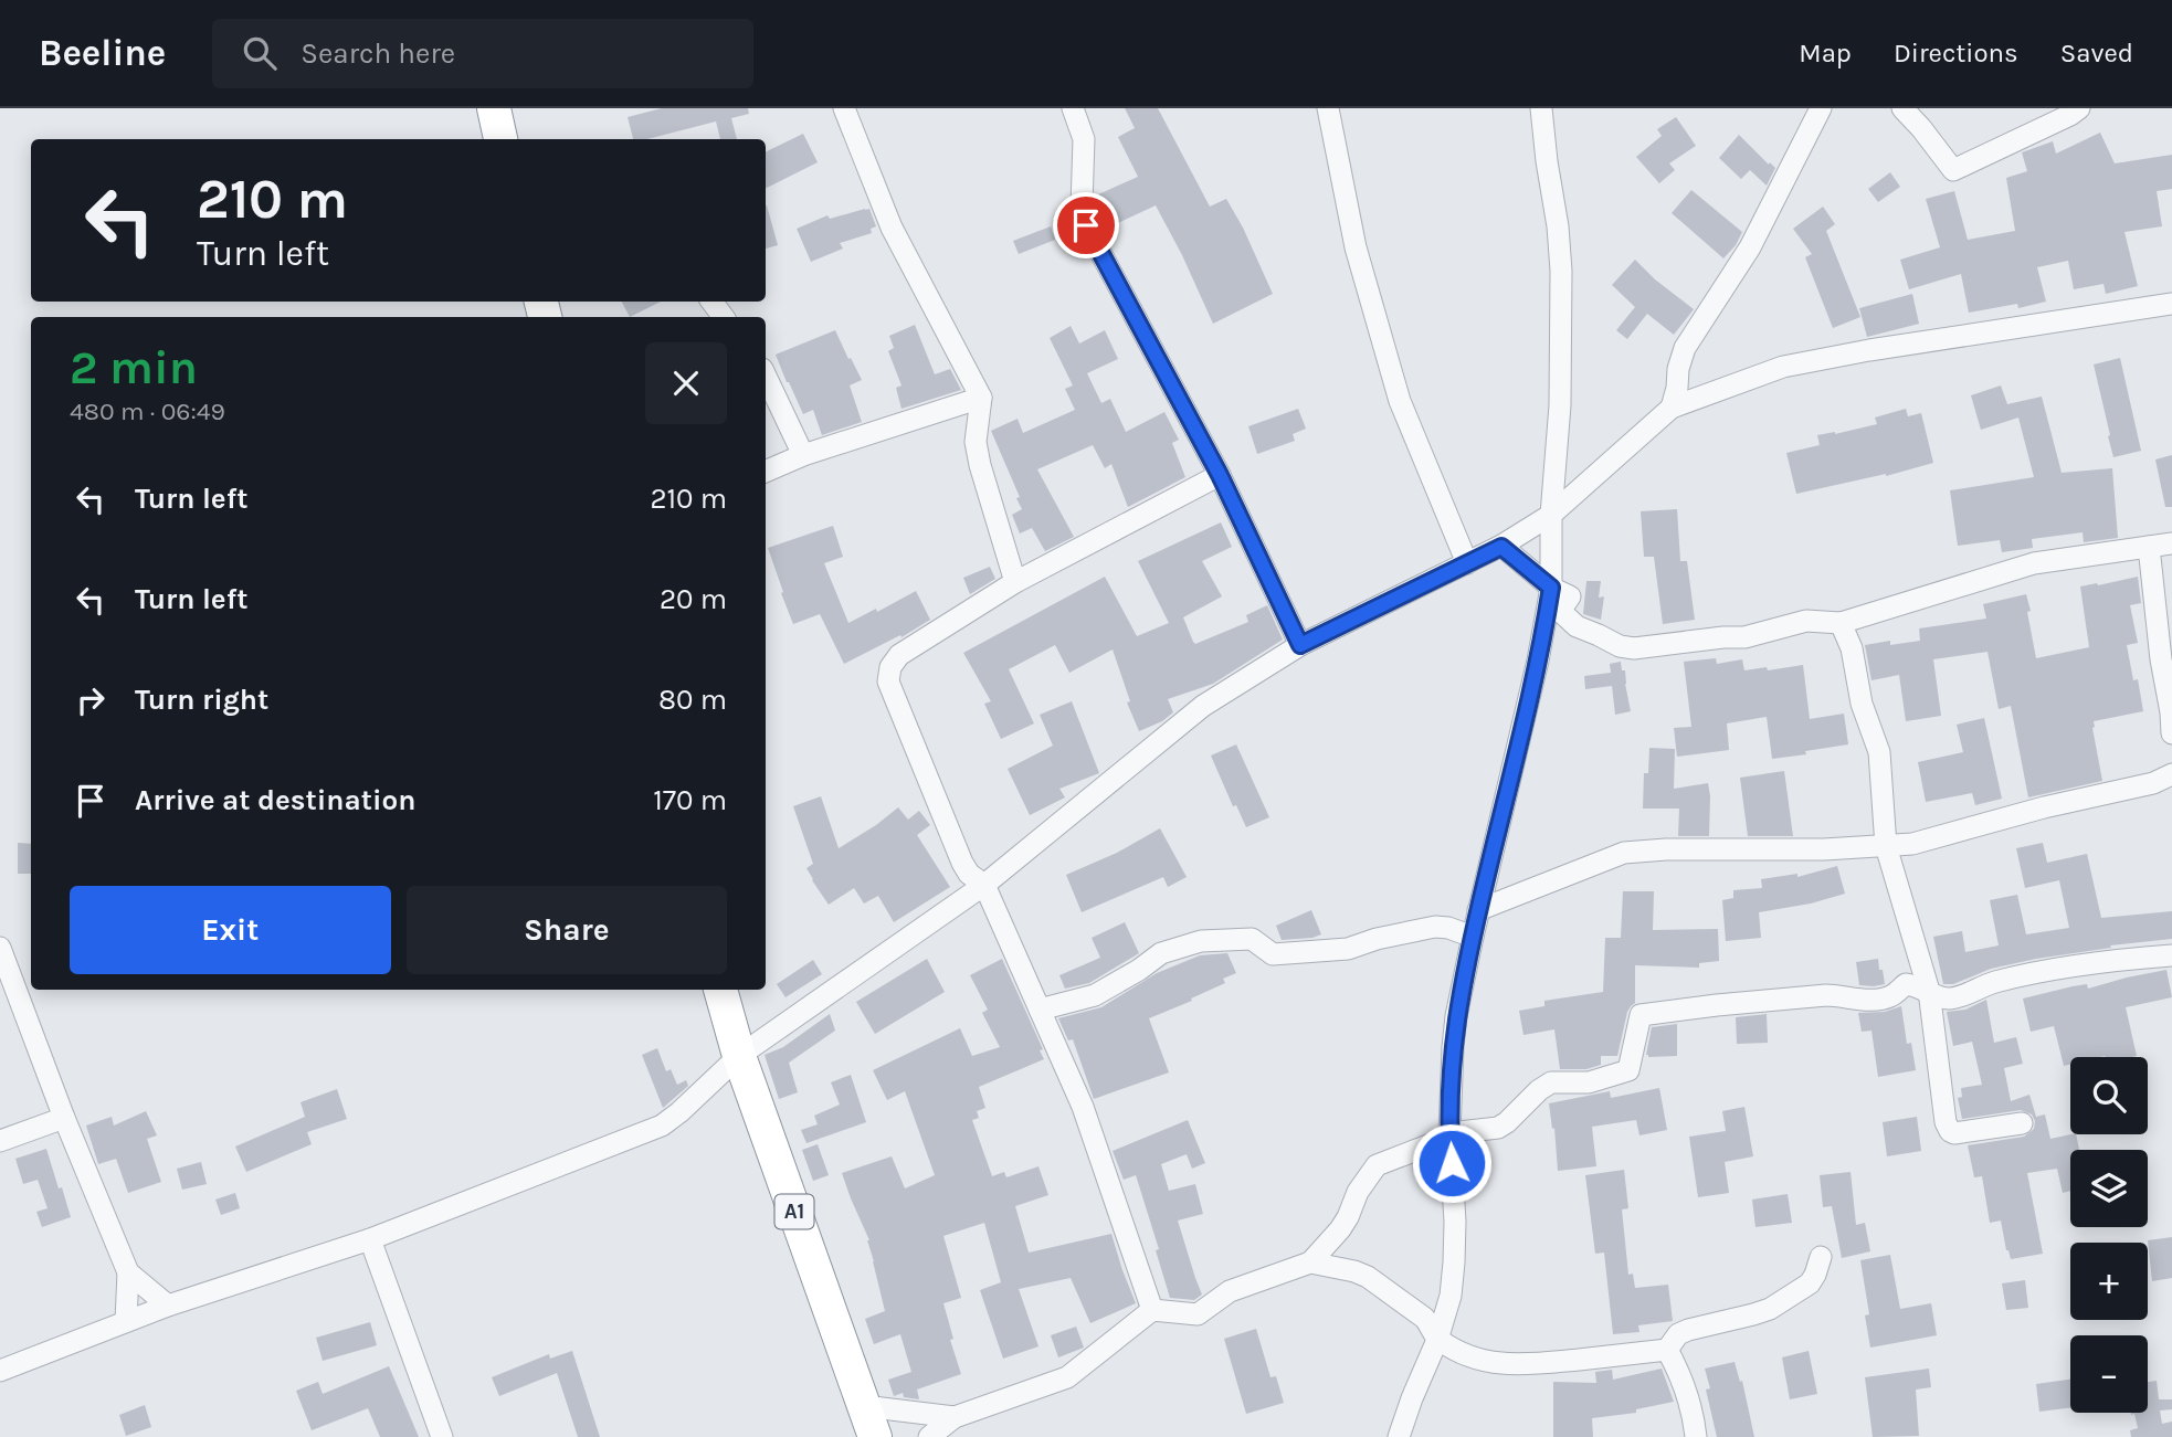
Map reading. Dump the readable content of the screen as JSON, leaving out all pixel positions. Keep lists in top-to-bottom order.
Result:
{
  "streets": {
    "highway": ["A1"]
  },
  "page": {
    "header": "Beeline",
    "search": "Search here",
    "nav": ["Map", "Directions", "Saved"],
    "turn": ["210 m", "Turn left"],
    "heading": ["2 min", "480 m · 06:49"],
    "list": [
      {
        "name": "Turn left",
        "value": "210 m"
      },
      {
        "name": "Turn left",
        "value": "20 m"
      },
      {
        "name": "Turn right",
        "value": "80 m"
      },
      {
        "name": "Arrive at destination",
        "value": "170 m"
      }
    ],
    "buttons": ["Exit", "Share"],
    "map_buttons": ["+", "−"]
  }
}
